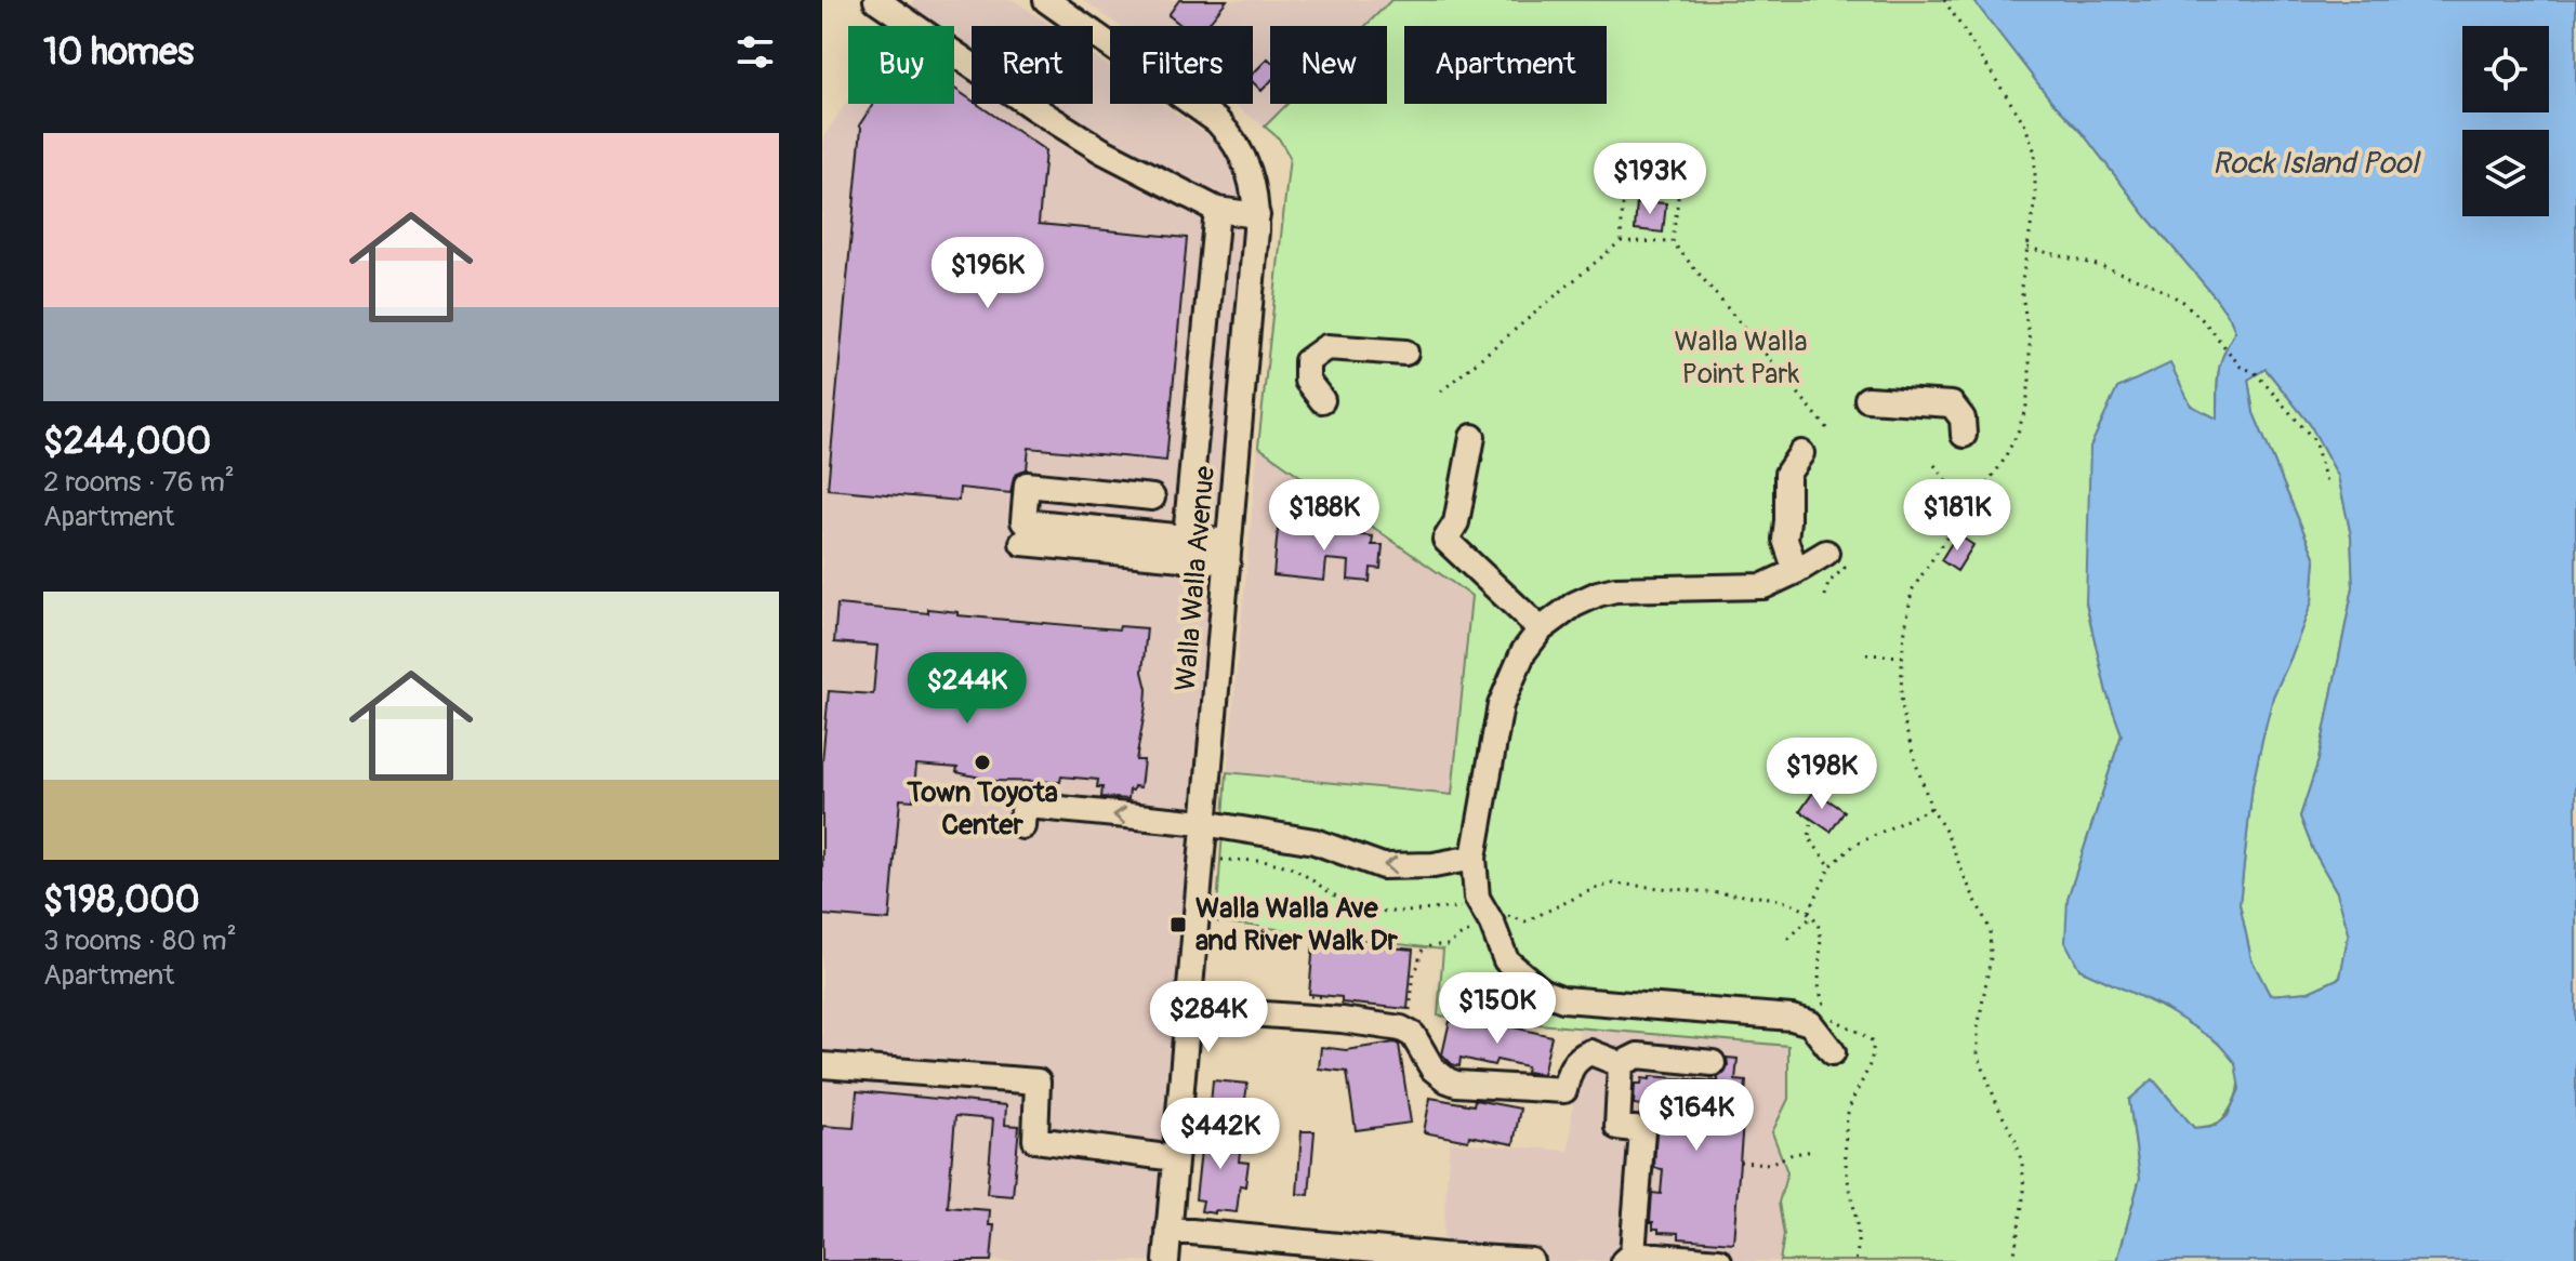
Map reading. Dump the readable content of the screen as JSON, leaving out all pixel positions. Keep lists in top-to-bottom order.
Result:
{
  "streets": {
    "street": ["Walla Walla Avenue"]
  },
  "water": ["Rock Island Pool"],
  "parks": ["Walla Walla Point Park"],
  "places": {
    "other": ["Town Toyota Center"],
    "transit": ["Walla Walla Ave and River Walk Dr"]
  },
  "page": {
    "heading": "10 homes",
    "chip": [
      "Buy",
      "Rent",
      "Filters",
      "New",
      "Apartment"
    ],
    "list": [
      {
        "name": "$244,000",
        "note": "2 rooms · 76 m² · Apartment"
      },
      {
        "name": "$198,000",
        "note": "3 rooms · 80 m² · Apartment"
      }
    ],
    "price": [
      "$193K",
      "$196K",
      "$188K",
      "$181K",
      "$244K",
      "$198K",
      "$150K",
      "$284K",
      "$164K",
      "$442K"
    ]
  }
}
